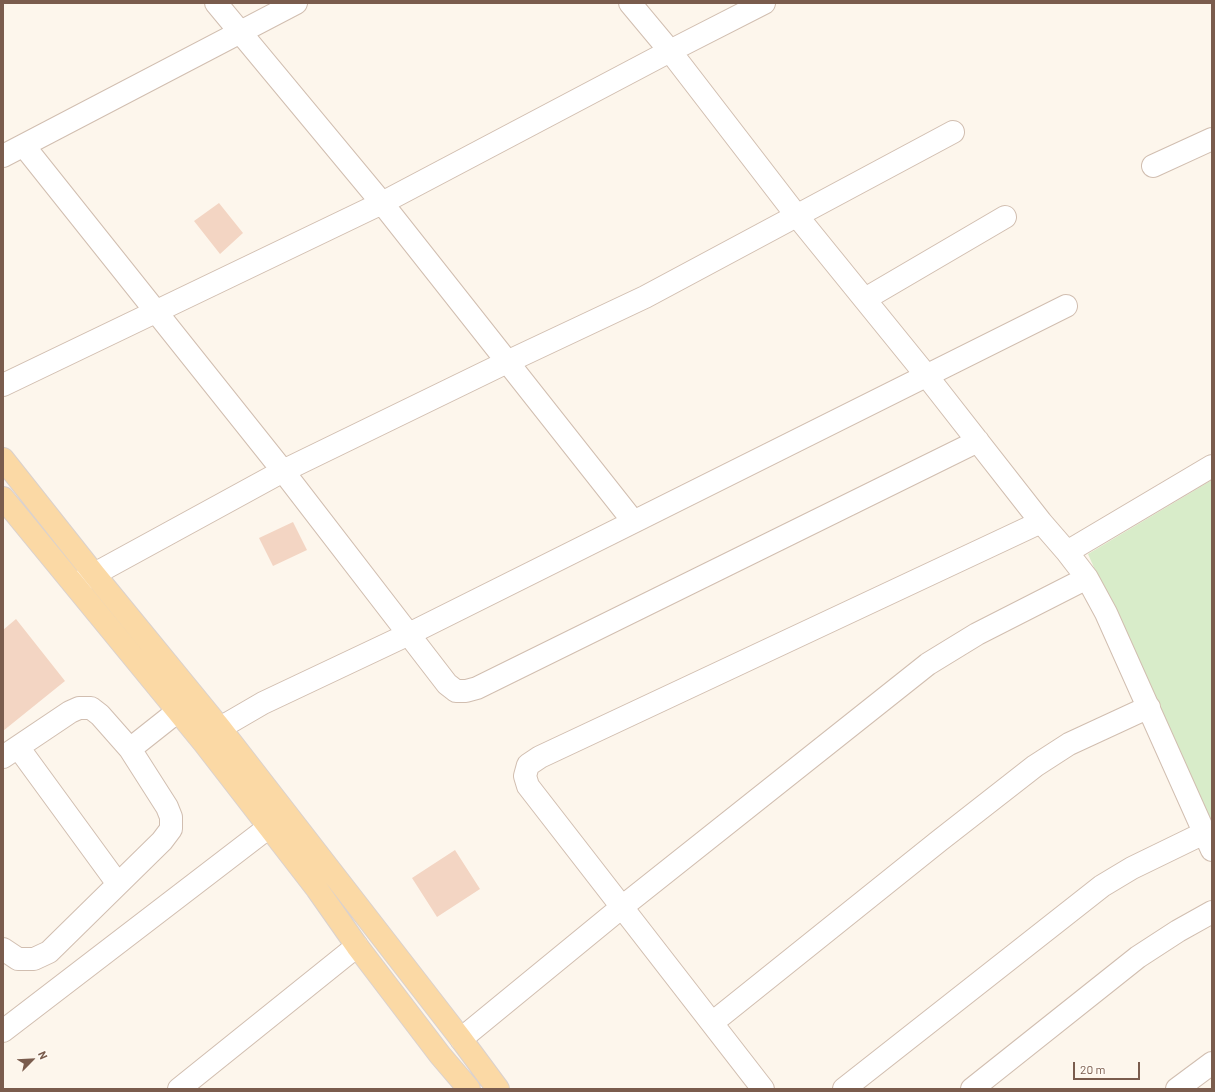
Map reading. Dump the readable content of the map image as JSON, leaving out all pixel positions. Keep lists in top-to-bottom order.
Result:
{
  "scale_bar": "20 m",
  "north": "top right"
}
